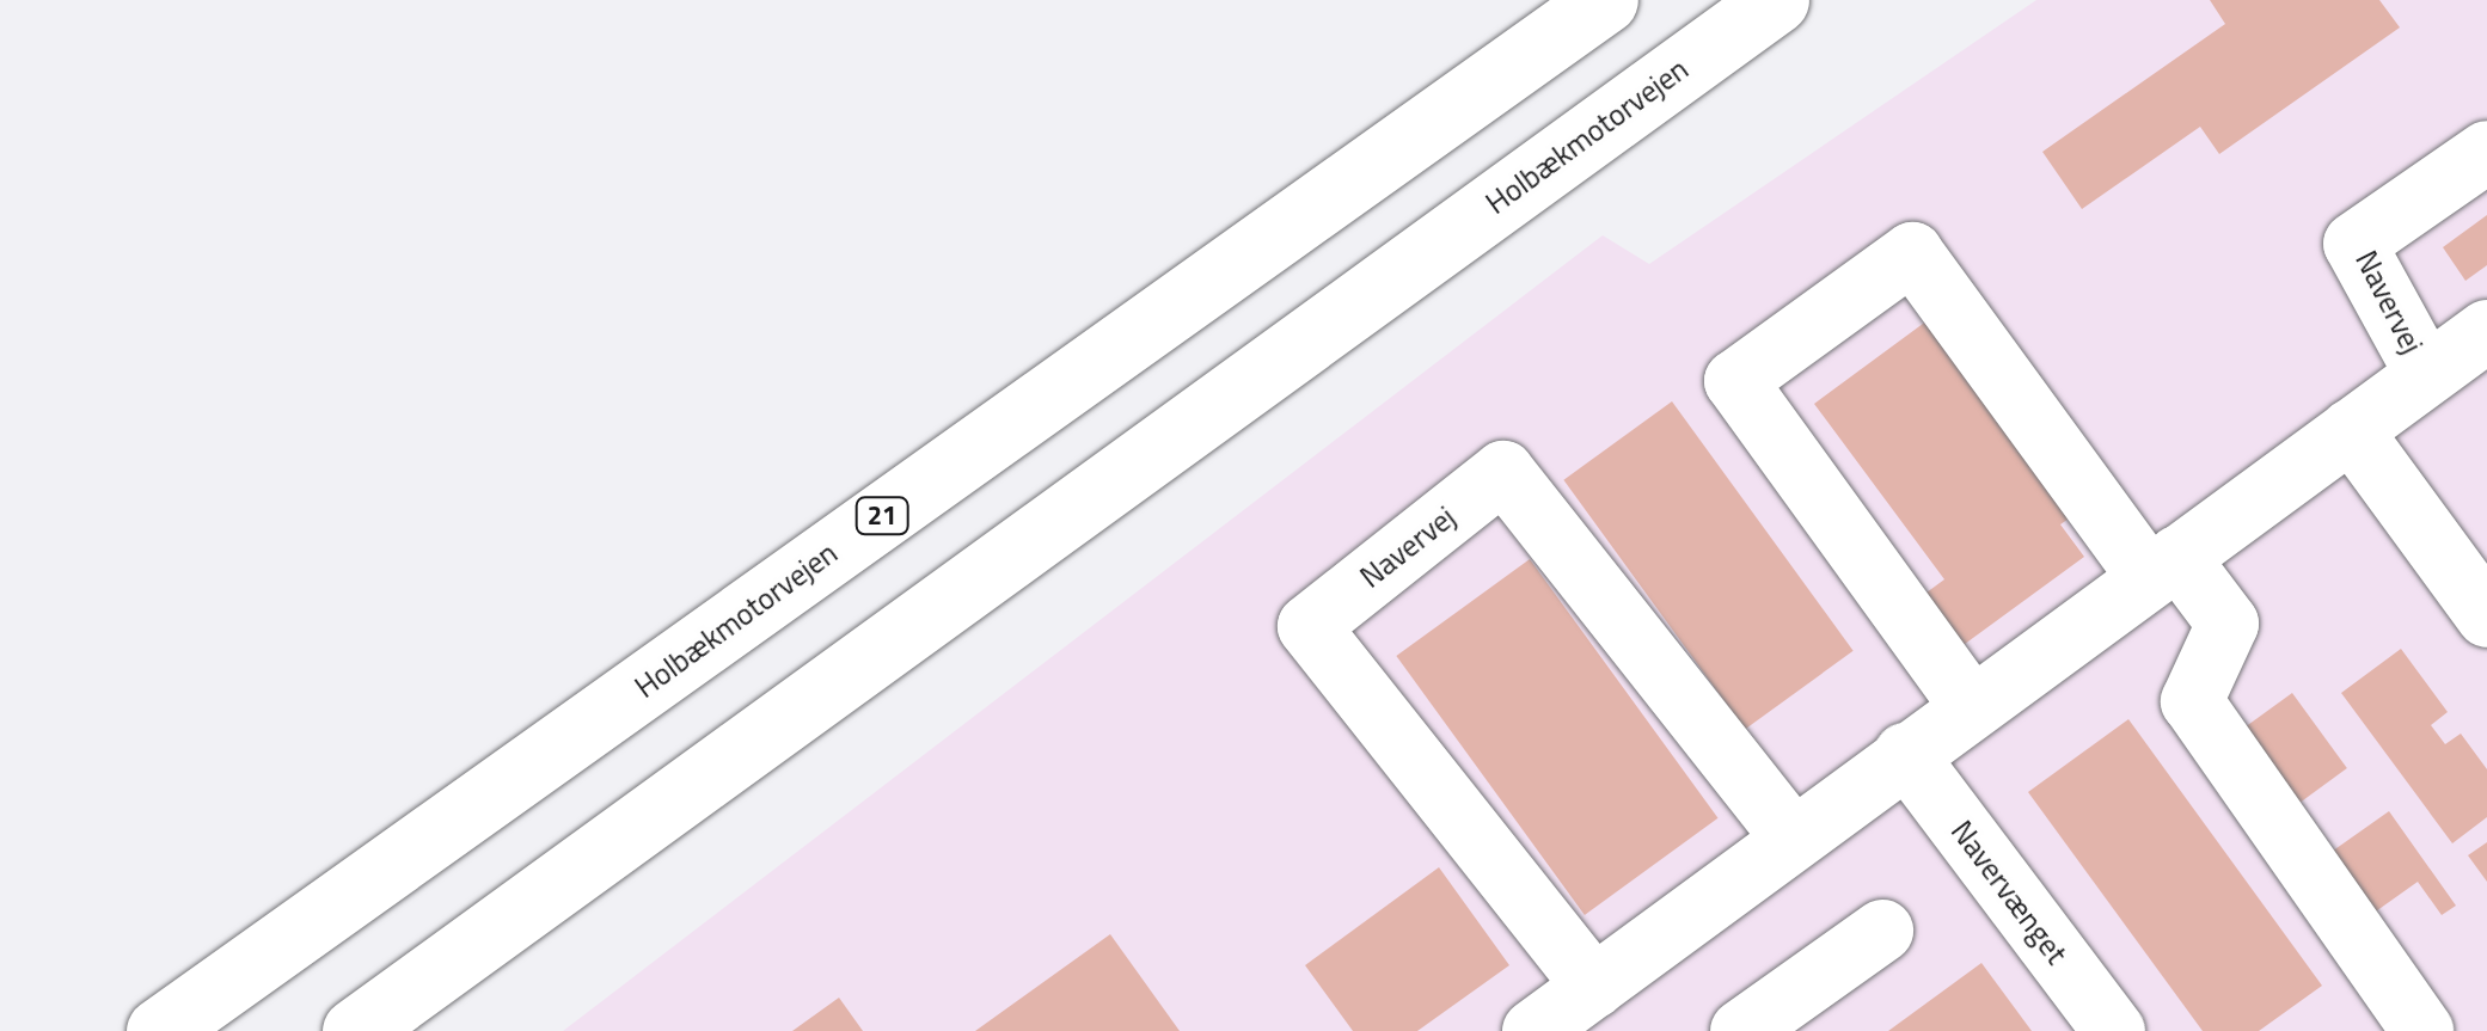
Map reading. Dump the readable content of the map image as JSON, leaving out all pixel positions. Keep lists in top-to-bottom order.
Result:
{
  "streets": {
    "highway": ["Holbækmotorvejen", "21"],
    "street": ["Navervej", "Navervænget"]
  },
  "crossings": [
    ["Navervej", "Navervænget"]
  ]
}
